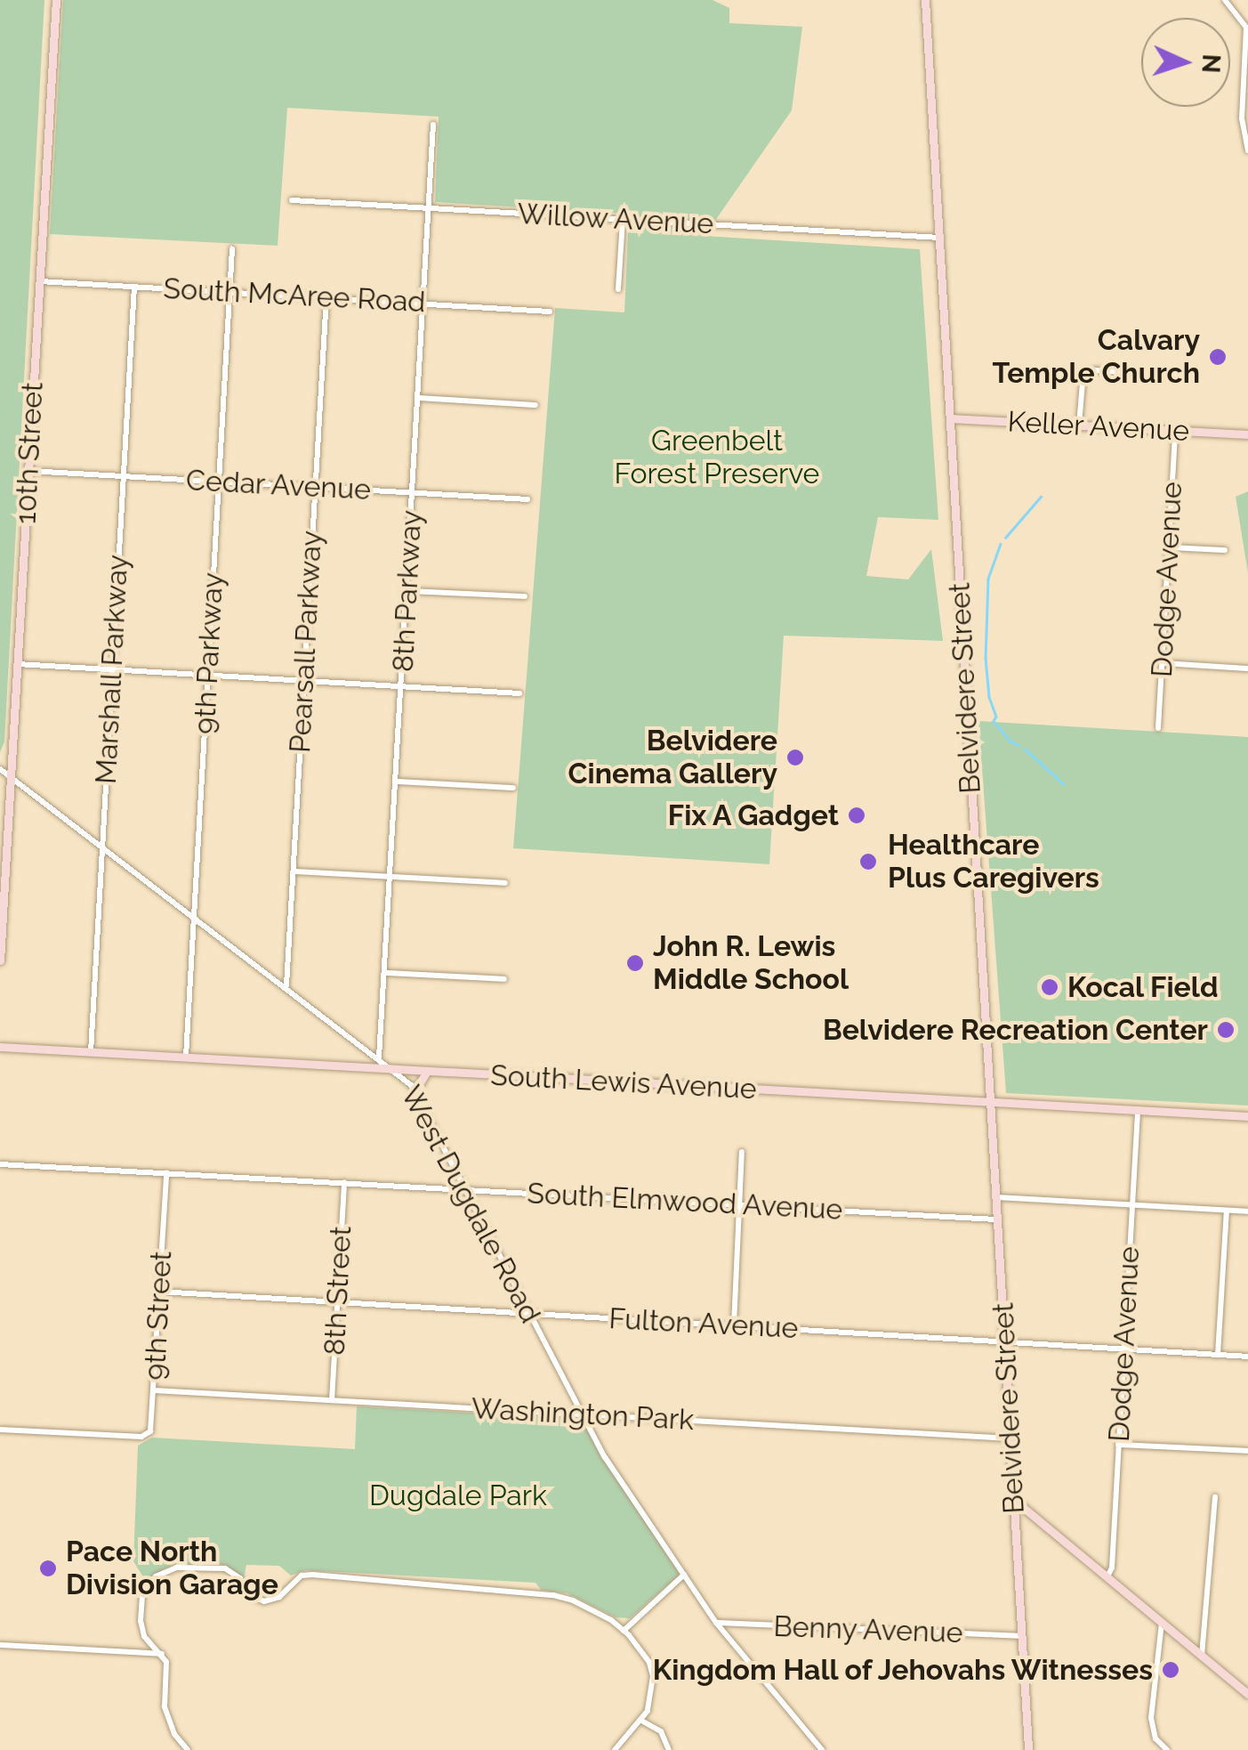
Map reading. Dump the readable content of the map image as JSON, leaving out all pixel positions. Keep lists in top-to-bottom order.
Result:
{
  "streets": {
    "main road": [
      "Keller Avenue",
      "10th Street",
      "Belvidere Street",
      "South Lewis Avenue"
    ],
    "street": [
      "Willow Avenue",
      "South McAree Road",
      "Cedar Avenue",
      "Dodge Avenue",
      "8th Parkway",
      "Pearsall Parkway",
      "9th Parkway",
      "Marshall Parkway",
      "South Elmwood Avenue",
      "West Dugdale Road",
      "8th Street",
      "9th Street",
      "Fulton Avenue",
      "Washington Park",
      "Benny Avenue"
    ]
  },
  "crossings": [
    ["Willow Avenue", "8th Parkway"],
    ["Willow Avenue", "Belvidere Street"],
    ["South McAree Road", "10th Street"],
    ["South McAree Road", "8th Parkway"],
    ["South McAree Road", "Pearsall Parkway"],
    ["South McAree Road", "9th Parkway"],
    ["South McAree Road", "Marshall Parkway"],
    ["Keller Avenue", "Dodge Avenue"],
    ["Keller Avenue", "Belvidere Street"],
    ["10th Street", "Cedar Avenue"],
    ["10th Street", "West Dugdale Road"],
    ["Cedar Avenue", "8th Parkway"],
    ["Cedar Avenue", "Pearsall Parkway"],
    ["Cedar Avenue", "9th Parkway"],
    ["Cedar Avenue", "Marshall Parkway"],
    ["Dodge Avenue", "South Lewis Avenue"],
    ["Dodge Avenue", "Fulton Avenue"],
    ["8th Parkway", "West Dugdale Road"],
    ["Pearsall Parkway", "West Dugdale Road"],
    ["9th Parkway", "South Lewis Avenue"],
    ["9th Parkway", "West Dugdale Road"],
    ["Marshall Parkway", "South Lewis Avenue"],
    ["Marshall Parkway", "West Dugdale Road"],
    ["Belvidere Street", "South Lewis Avenue"],
    ["Belvidere Street", "South Elmwood Avenue"],
    ["Belvidere Street", "Fulton Avenue"],
    ["Belvidere Street", "Washington Park"],
    ["Belvidere Street", "Benny Avenue"],
    ["South Lewis Avenue", "West Dugdale Road"],
    ["South Elmwood Avenue", "West Dugdale Road"],
    ["South Elmwood Avenue", "8th Street"],
    ["South Elmwood Avenue", "9th Street"],
    ["West Dugdale Road", "Fulton Avenue"],
    ["West Dugdale Road", "Washington Park"],
    ["West Dugdale Road", "Benny Avenue"],
    ["8th Street", "Fulton Avenue"],
    ["8th Street", "Washington Park"],
    ["9th Street", "Fulton Avenue"],
    ["9th Street", "Washington Park"]
  ],
  "parks": ["Greenbelt Forest Preserve", "Dugdale Park"],
  "places": [
    "Calvary Temple Church",
    "Belvidere Cinema Gallery",
    "Fix A Gadget",
    "Healthcare Plus Caregivers",
    "John R. Lewis Middle School",
    "Kocal Field",
    "Belvidere Recreation Center",
    "Pace North Division Garage",
    "Kingdom Hall of Jehovahs Witnesses"
  ],
  "north": "right"
}
